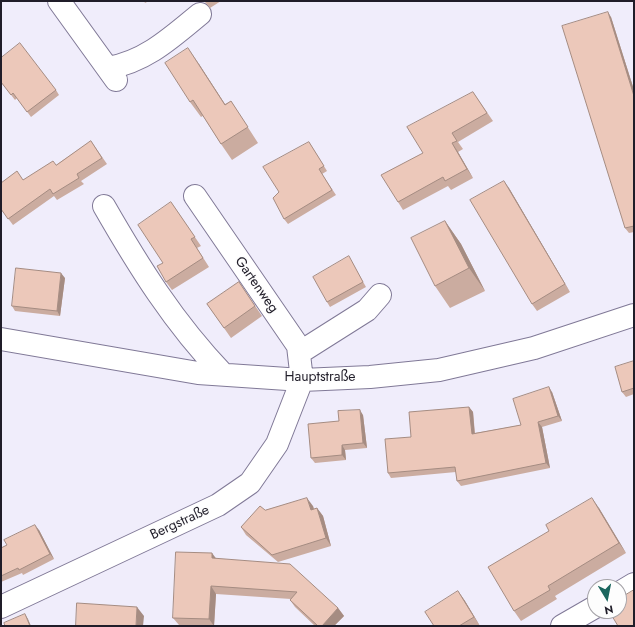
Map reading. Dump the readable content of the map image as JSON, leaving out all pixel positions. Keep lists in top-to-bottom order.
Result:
{
  "streets": {
    "street": ["Gartenweg", "Hauptstraße", "Bergstraße"]
  },
  "crossings": [
    ["Gartenweg", "Hauptstraße"],
    ["Gartenweg", "Bergstraße"],
    ["Hauptstraße", "Bergstraße"]
  ],
  "north": "bottom"
}
